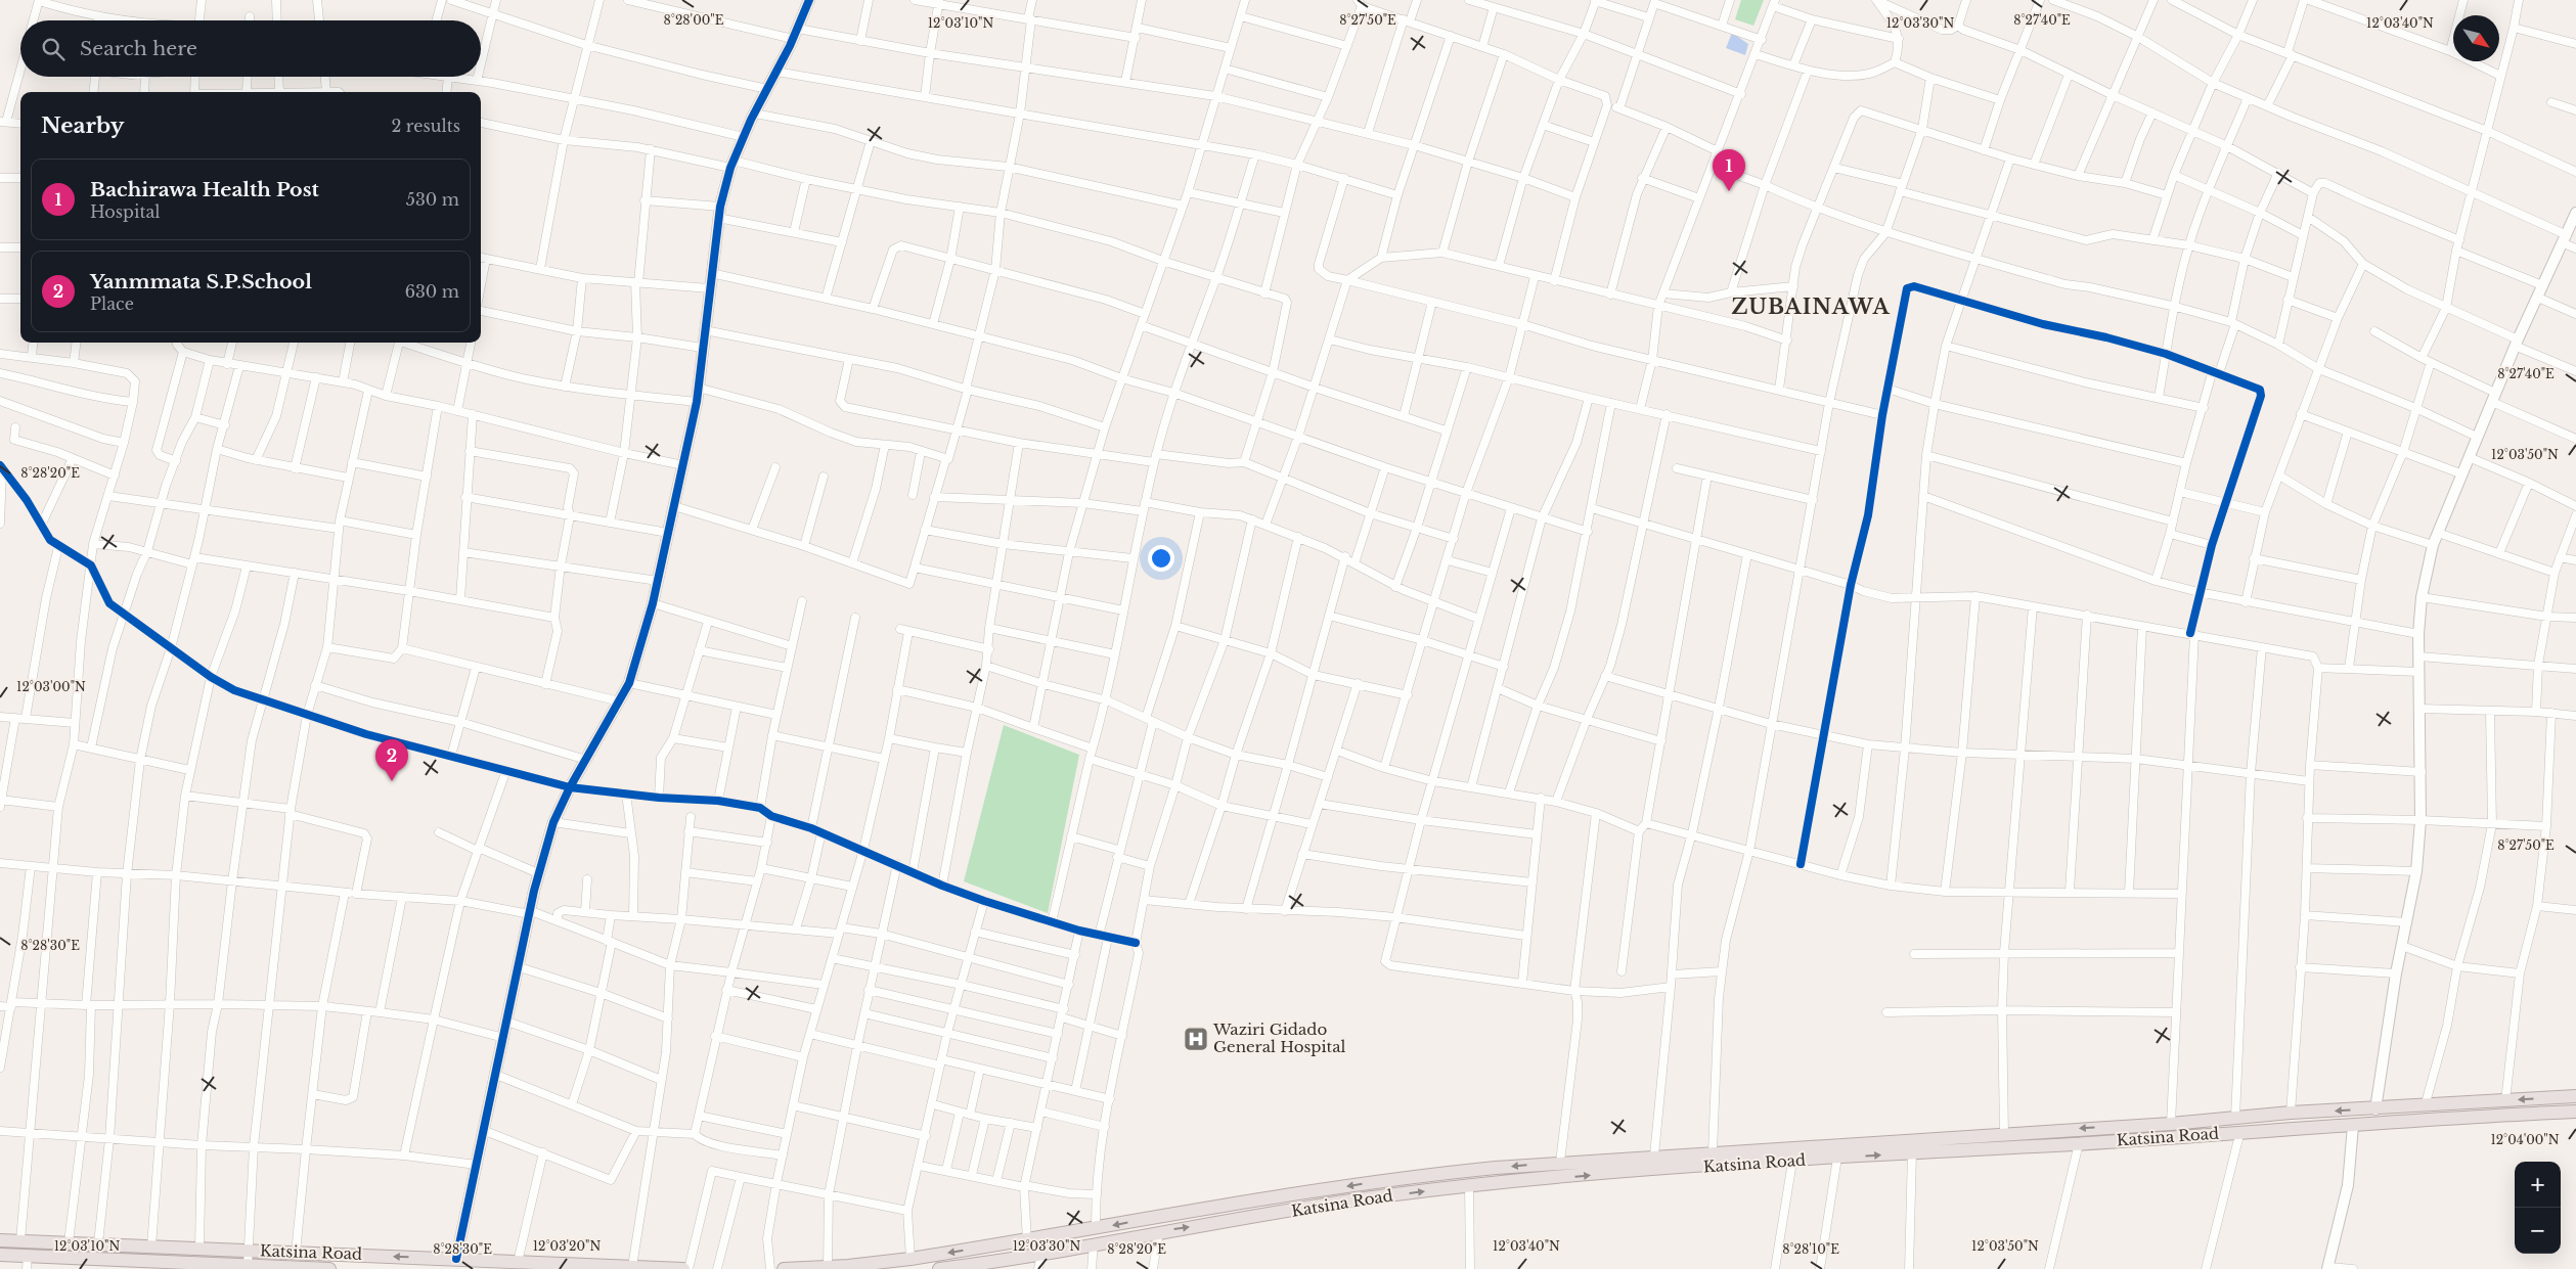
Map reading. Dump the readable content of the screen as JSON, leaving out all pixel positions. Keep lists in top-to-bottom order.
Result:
{
  "streets": {
    "highway": ["Katsina Road"]
  },
  "districts": ["ZUBAINAWA"],
  "places": {
    "hospital": ["Waziri Gidado General Hospital"]
  },
  "north": "bottom right",
  "page": {
    "search": "Search here",
    "heading": ["Nearby", "2 results"],
    "pins": ["1", "2"],
    "list": [
      {
        "mark": "1",
        "name": "Bachirawa Health Post",
        "note": "Hospital",
        "value": "530 m"
      },
      {
        "mark": "2",
        "name": "Yanmmata S.P.School",
        "note": "Place",
        "value": "630 m"
      }
    ],
    "map_buttons": ["+", "−"]
  },
  "coordinates": [
    "8°28'00\"E",
    "8°27'50\"E",
    "8°27'40\"E",
    "12°03'10\"N",
    "12°03'30\"N",
    "12°03'40\"N",
    "12°03'50\"N",
    "8°28'20\"E",
    "12°03'00\"N",
    "8°28'30\"E",
    "12°04'00\"N",
    "12°03'20\"N",
    "8°28'10\"E"
  ]
}
